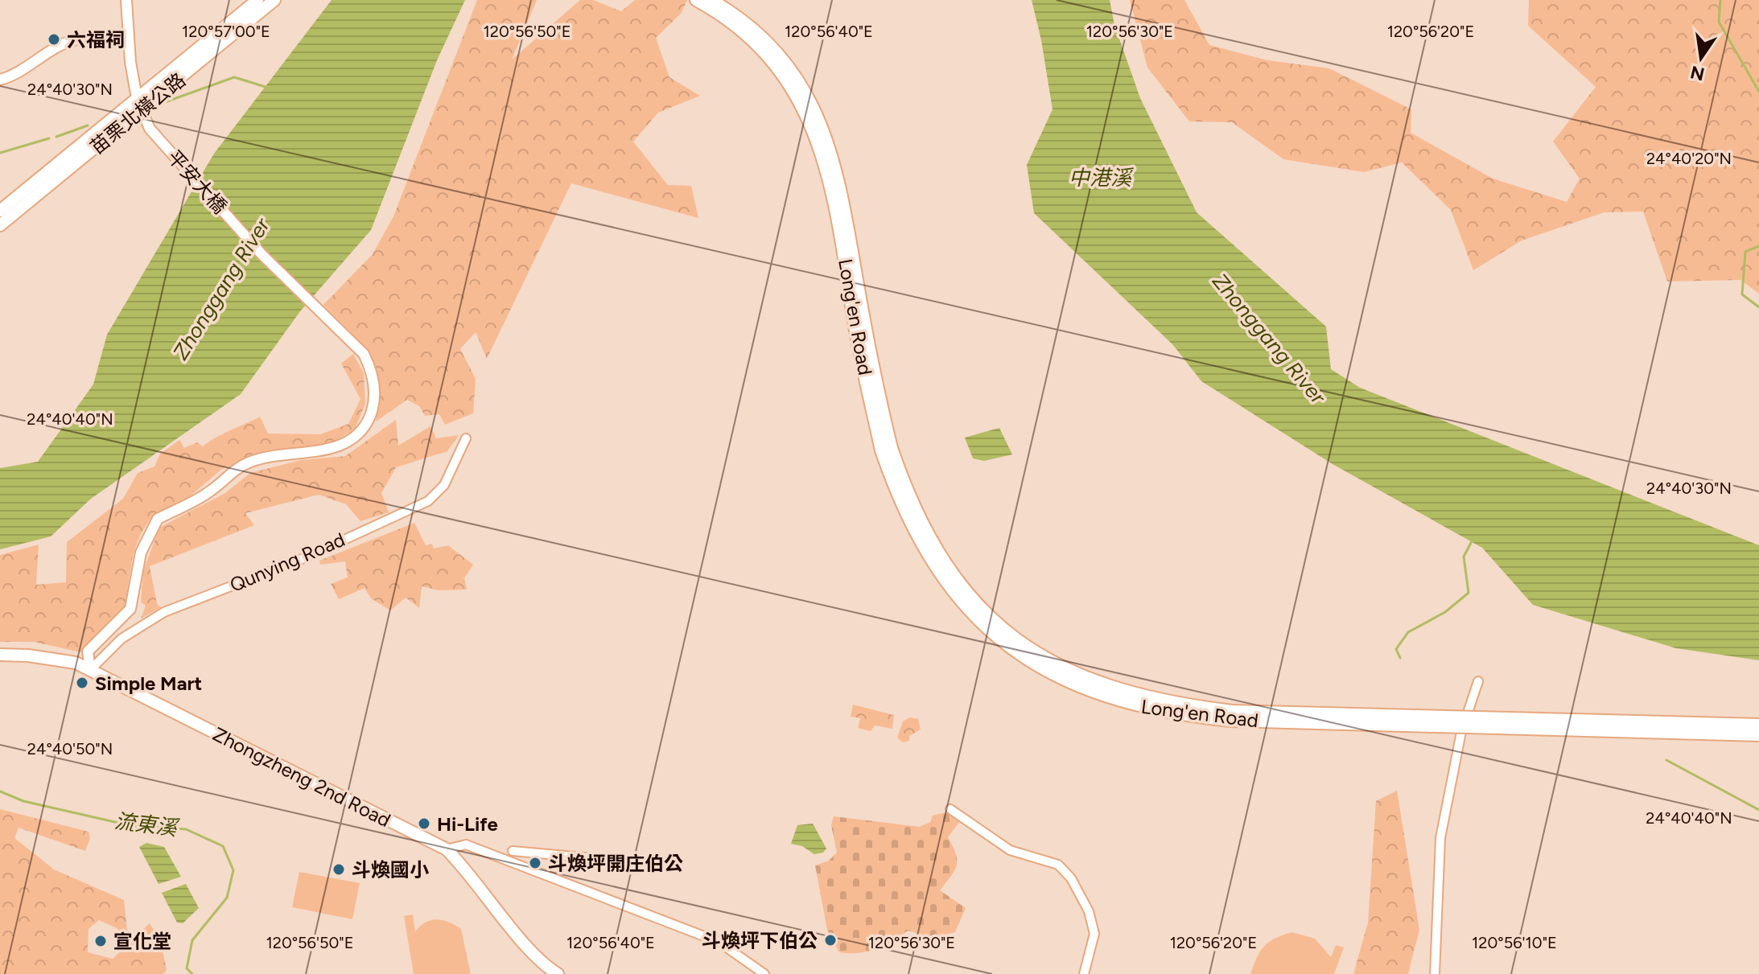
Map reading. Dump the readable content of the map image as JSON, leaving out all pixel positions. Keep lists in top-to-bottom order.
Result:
{
  "streets": {
    "main road": ["苗栗北橫公路", "Long'en Road", "Zhongzheng 2nd Road"],
    "street": ["平安大橋", "Qunying Road"]
  },
  "crossings": [
    ["苗栗北橫公路", "平安大橋"],
    ["平安大橋", "Qunying Road"],
    ["平安大橋", "Zhongzheng 2nd Road"],
    ["Qunying Road", "Zhongzheng 2nd Road"]
  ],
  "water": ["中港溪", "Zhonggang River", "流東溪"],
  "places": [
    "六福祠",
    "Simple Mart",
    "Hi-Life",
    "斗煥坪開庄伯公",
    "斗煥國小",
    "斗煥坪下伯公",
    "宣化堂"
  ],
  "north": "bottom",
  "coordinates": [
    "120°57'00\"E",
    "120°56'50\"E",
    "120°56'40\"E",
    "120°56'30\"E",
    "120°56'20\"E",
    "24°40'30\"N",
    "24°40'20\"N",
    "24°40'40\"N",
    "24°40'50\"N",
    "120°56'10\"E"
  ]
}
